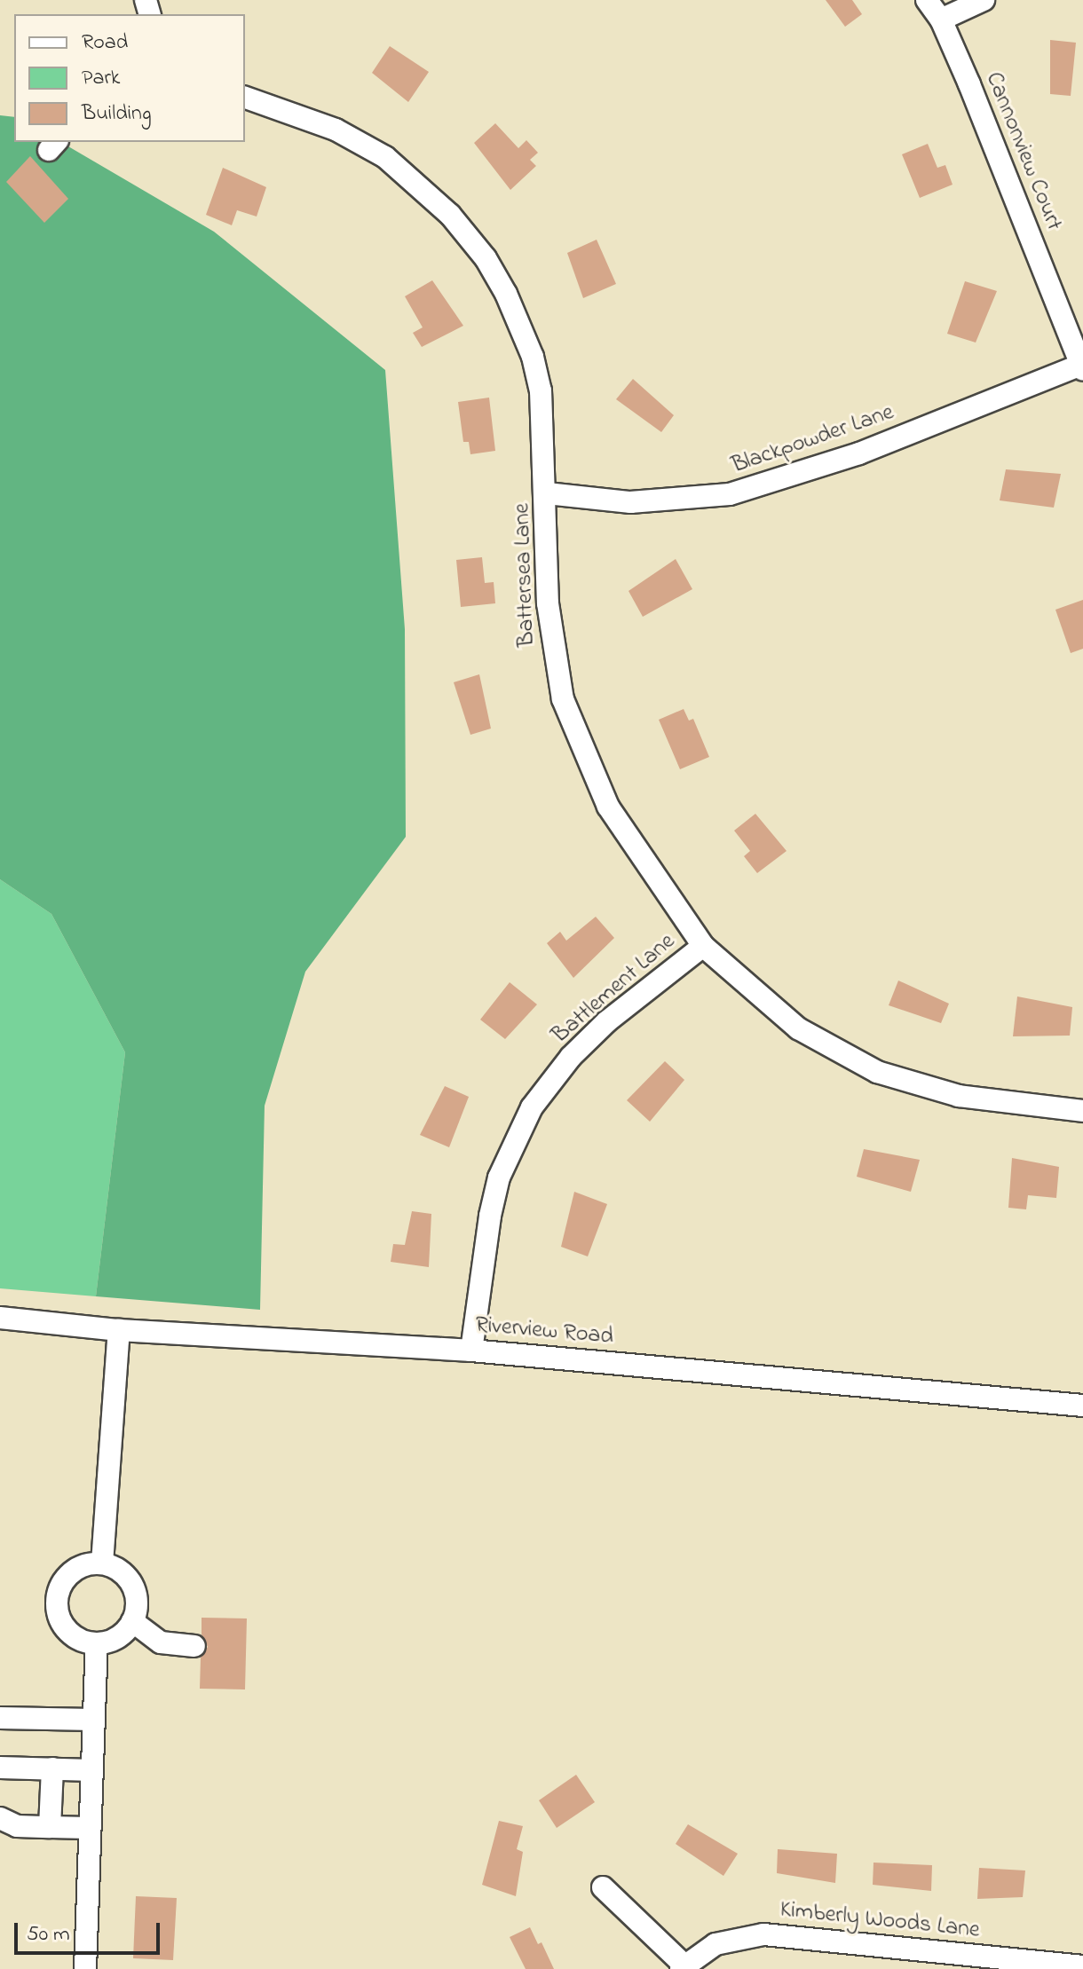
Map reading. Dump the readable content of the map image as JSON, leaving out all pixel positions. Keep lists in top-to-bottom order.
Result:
{
  "streets": {
    "street": [
      "Cannonview Court",
      "Blackpowder Lane",
      "Battersea Lane",
      "Battlement Lane",
      "Riverview Road",
      "Kimberly Woods Lane"
    ]
  },
  "crossings": [
    ["Cannonview Court", "Blackpowder Lane"],
    ["Blackpowder Lane", "Battersea Lane"],
    ["Battersea Lane", "Battlement Lane"],
    ["Battlement Lane", "Riverview Road"]
  ],
  "legend": ["Road", "Park", "Building"],
  "scale_bar": "50 m"
}
